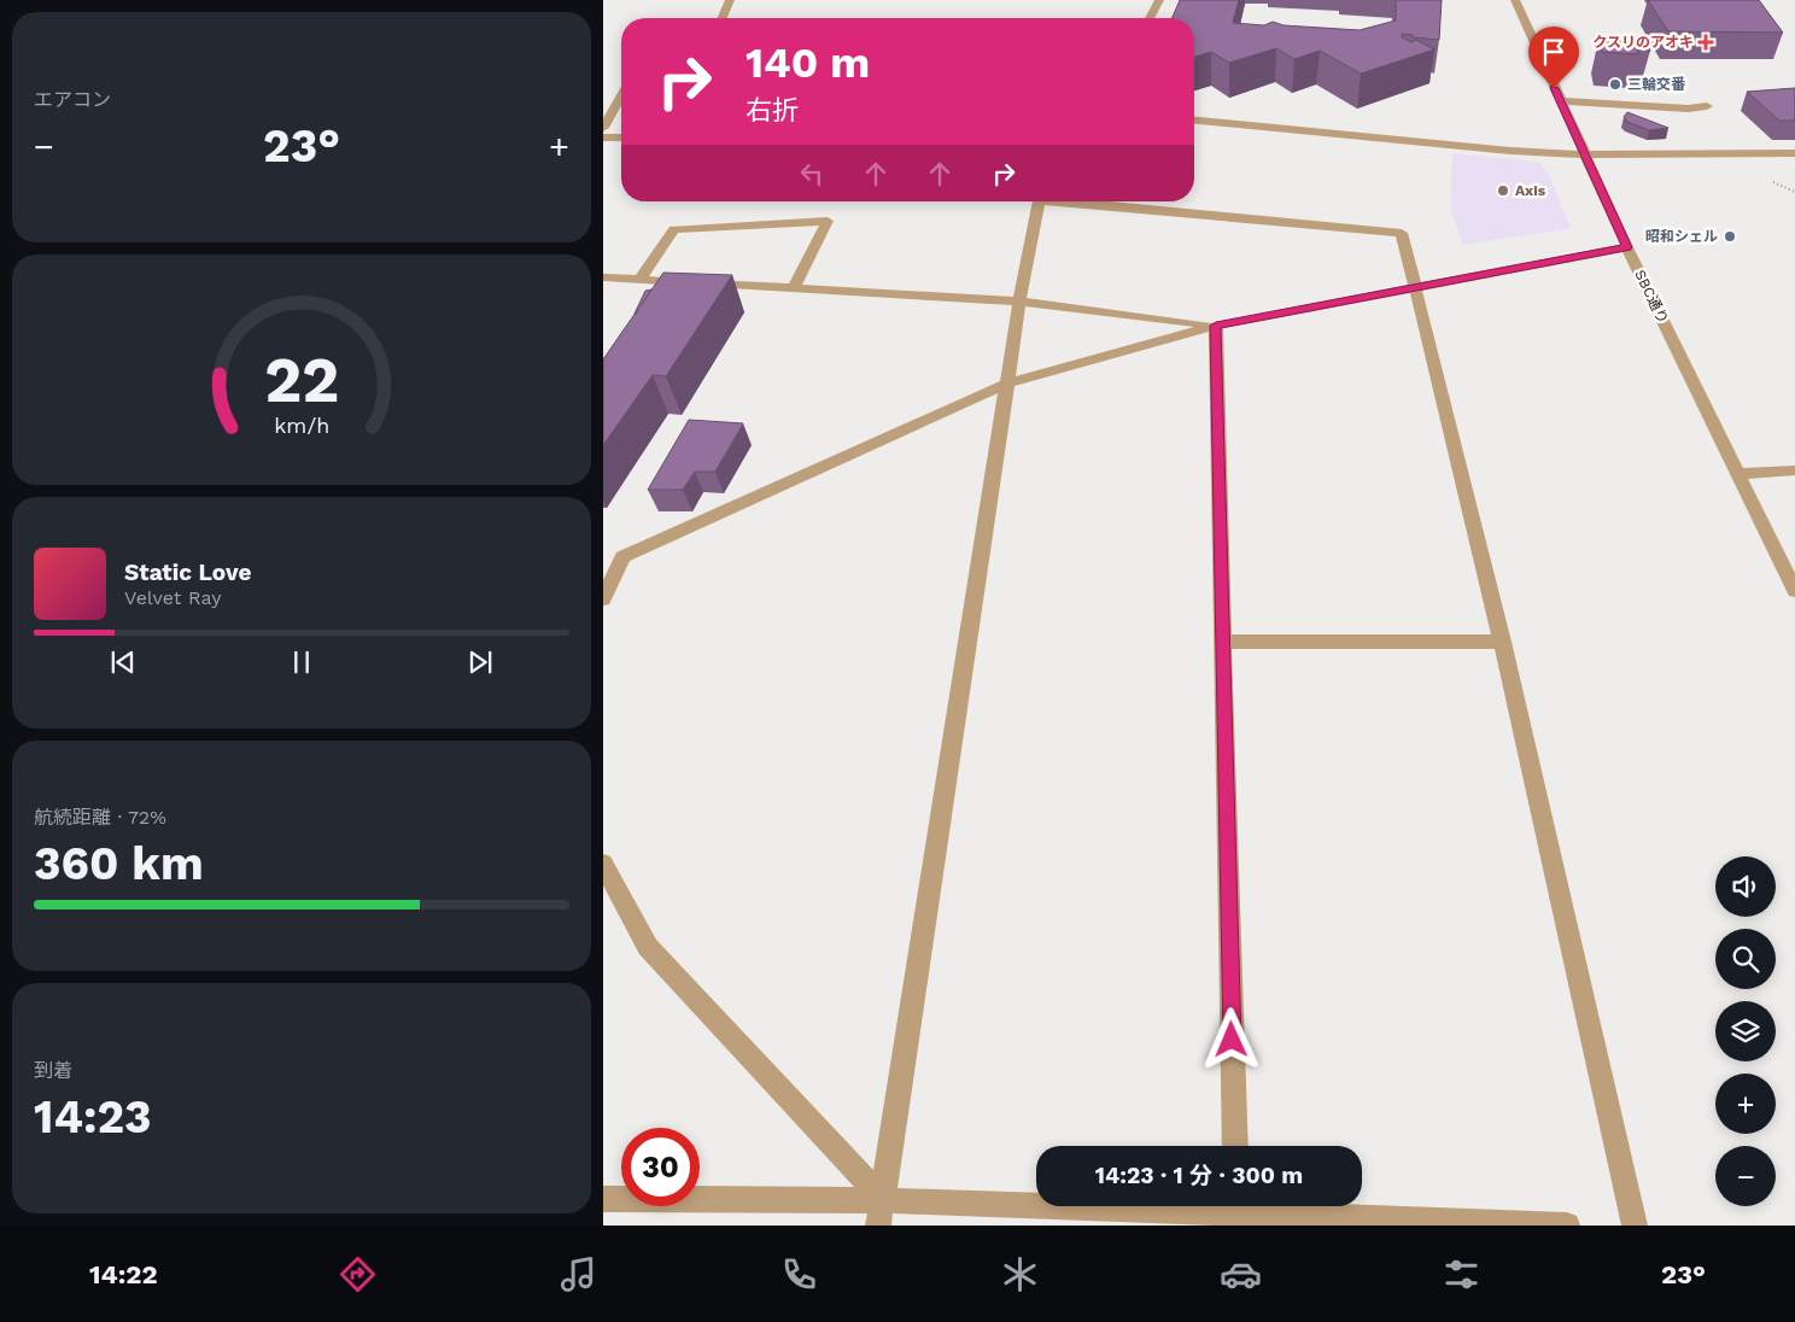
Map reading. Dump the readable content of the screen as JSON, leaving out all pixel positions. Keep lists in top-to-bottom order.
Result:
{
  "streets": {
    "street": ["SBC通り"]
  },
  "places": {
    "health": ["クスリのアオキ"],
    "other": ["三輪交番", "Axis", "昭和シェル"]
  },
  "page": {
    "tile": [
      "エアコン",
      ["航続距離 · 72%", "360 km"],
      ["到着", "14:23"]
    ],
    "turn": ["140 m", "右折"],
    "heat": ["−", "23°", "+"],
    "song": ["Static Love", "Velvet Ray"],
    "map_buttons": ["+", "−"],
    "limit": "30",
    "trip": "14:23 · 1 分 · 300 m",
    "tabs": ["14:22", "23°"],
    "gauge": ["22", "km/h"]
  }
}
